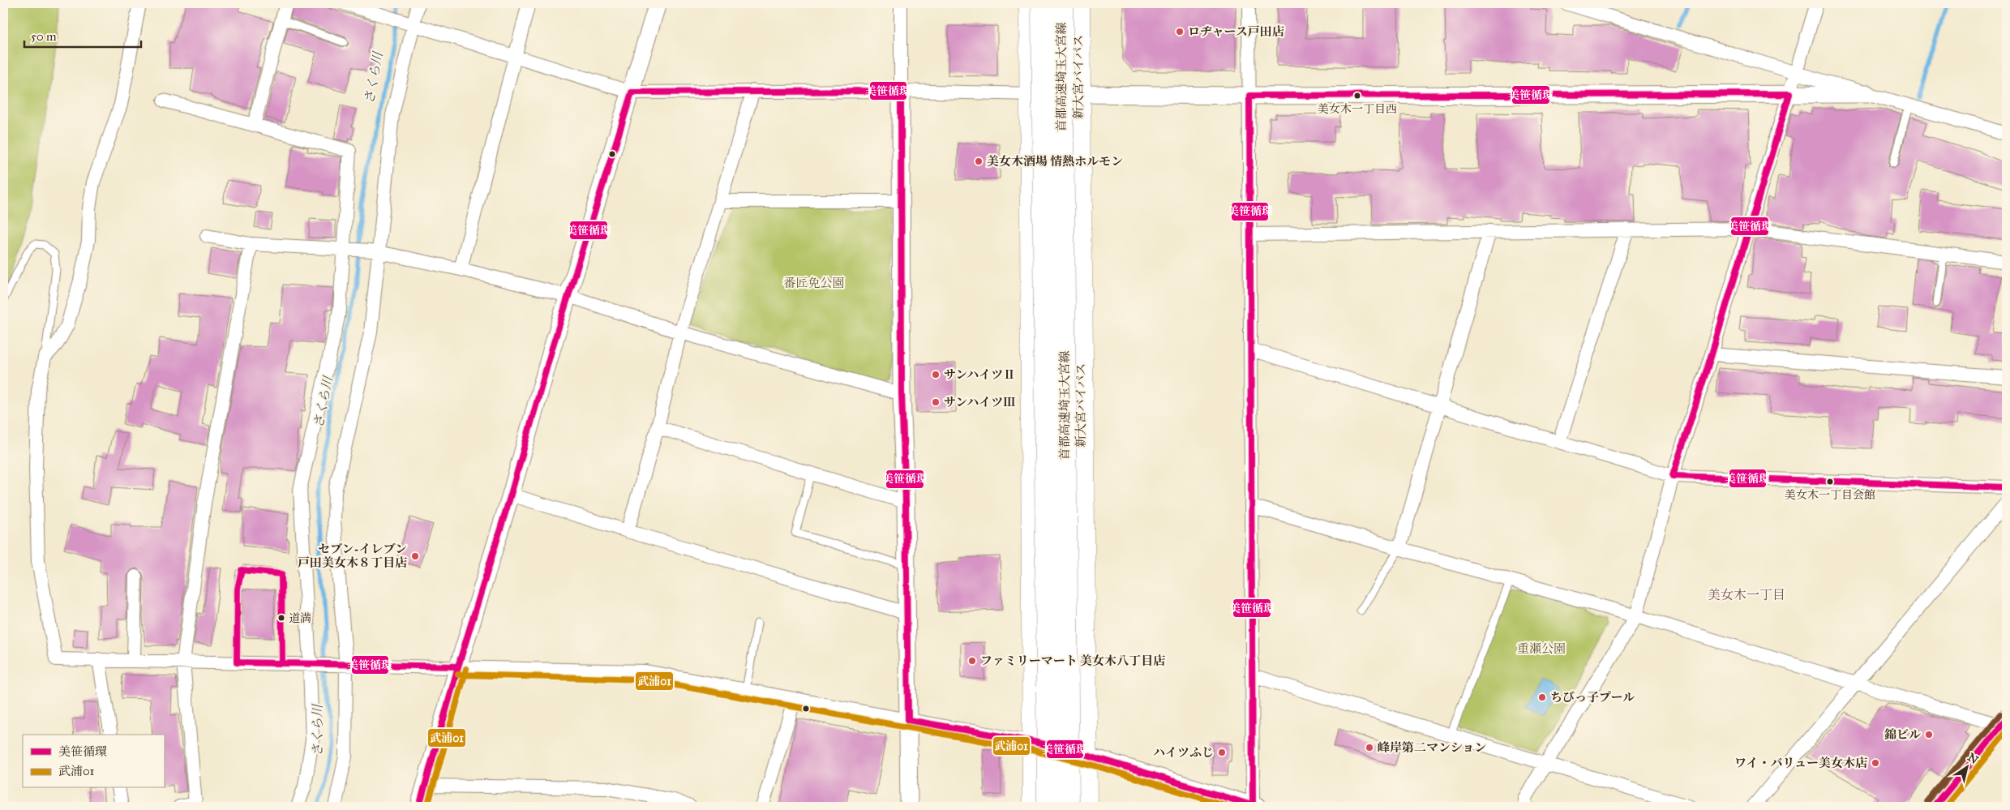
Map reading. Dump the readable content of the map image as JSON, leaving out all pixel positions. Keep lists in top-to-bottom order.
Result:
{
  "streets": {
    "highway": ["首都高速埼玉大宮線", "新大宮バイパス"]
  },
  "districts": ["美女木一丁目"],
  "water": ["さくら川"],
  "parks": ["番匠免公園", "重瀬公園"],
  "places": [
    "ロヂャース戸田店",
    "美女木一丁目西",
    "美女木酒場 情熱ホルモン",
    "サンハイツⅡ",
    "サンハイツⅢ",
    "美女木一丁目会館",
    "セブン-イレブン 戸田美女木８丁目店",
    "道満",
    "ファミリーマート 美女木八丁目店",
    "ちびっ子プール",
    "錦ビル",
    "峰岸第二マンション",
    "ハイツふじ",
    "ワイ・バリュー美女木店"
  ],
  "lines": ["transit line 美笹循環", "transit line 武浦01"],
  "legend": ["美笹循環", "武浦01"],
  "scale_bar": "50 m",
  "north": "top right"
}
